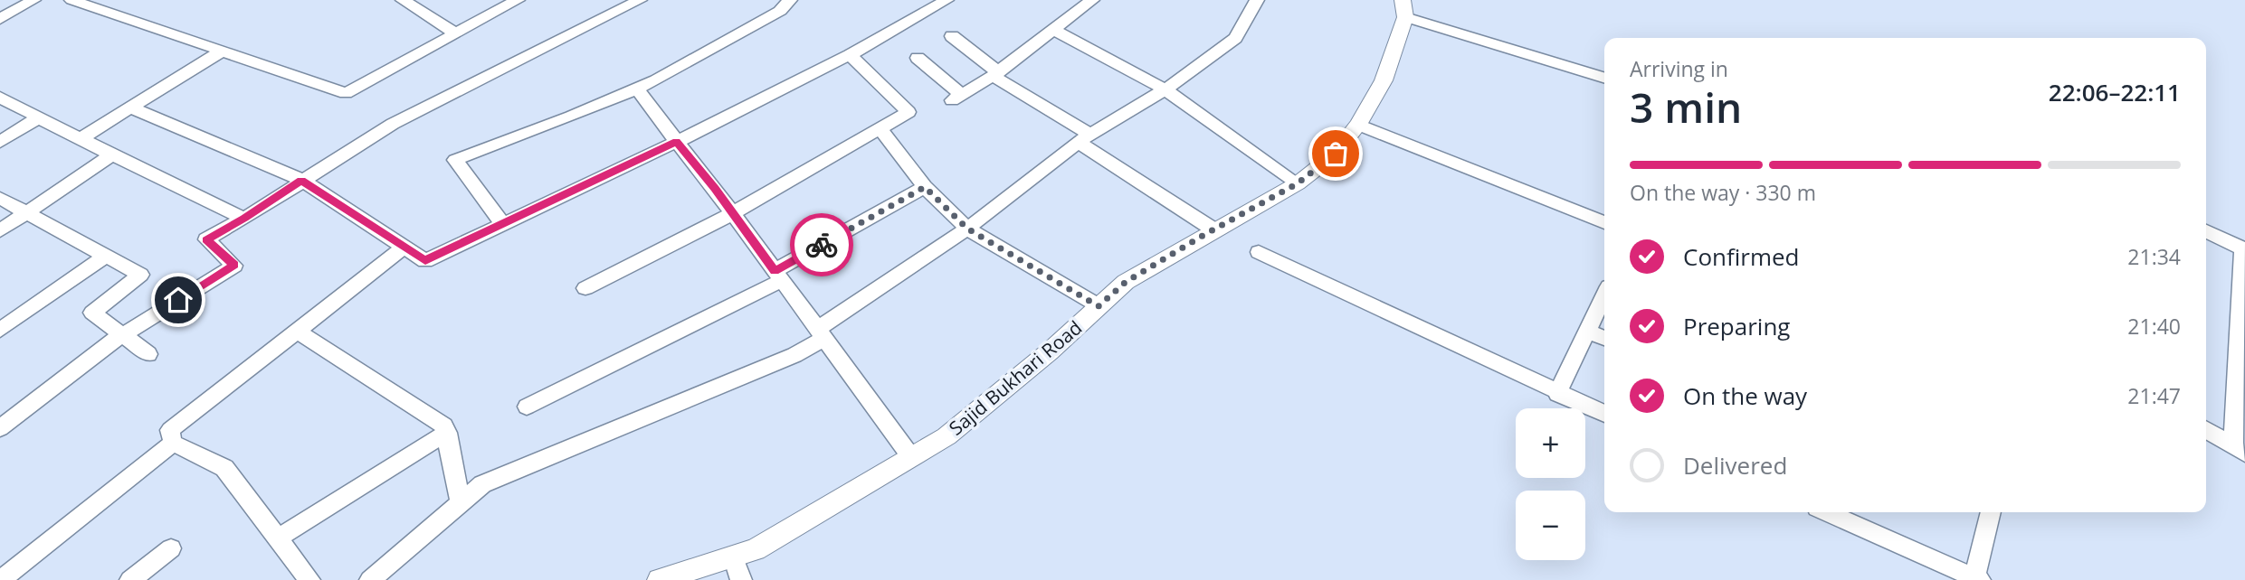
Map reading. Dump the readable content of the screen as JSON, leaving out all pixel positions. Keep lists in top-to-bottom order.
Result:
{
  "streets": {
    "street": ["Sajid Bukhari Road"]
  },
  "page": {
    "heading": ["3 min", "Arriving in", "22:06–22:11"],
    "bar": "On the way · 330 m",
    "list": [
      ["Confirmed", "21:34"],
      ["Preparing", "21:40"],
      ["On the way", "21:47"],
      "Delivered"
    ],
    "map_buttons": ["+", "−"]
  }
}
